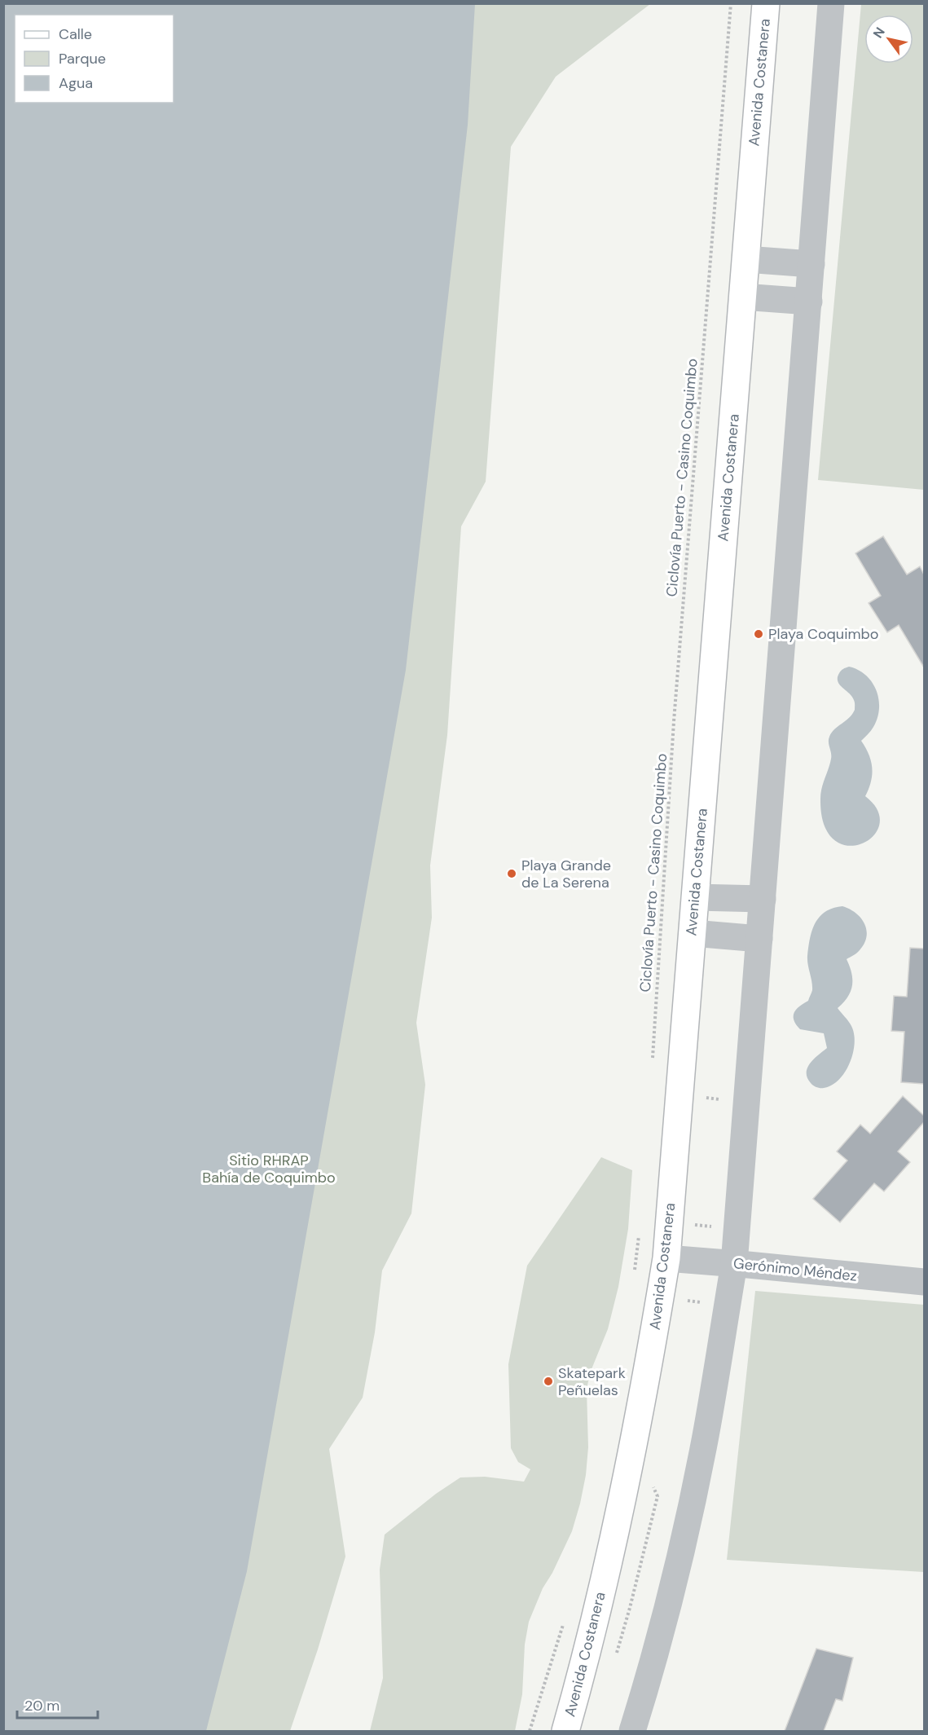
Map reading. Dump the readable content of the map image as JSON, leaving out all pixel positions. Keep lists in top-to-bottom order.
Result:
{
  "streets": {
    "main road": ["Avenida Costanera"],
    "street": ["Gerónimo Méndez"],
    "path": ["Ciclovía Puerto - Casino Coquimbo"]
  },
  "crossings": [
    ["Avenida Costanera", "Gerónimo Méndez"]
  ],
  "parks": ["Sitio RHRAP Bahía de Coquimbo"],
  "places": ["Playa Coquimbo", "Playa Grande de La Serena", "Skatepark Peñuelas"],
  "legend": ["Calle", "Parque", "Agua"],
  "scale_bar": "20 m",
  "north": "top left"
}
